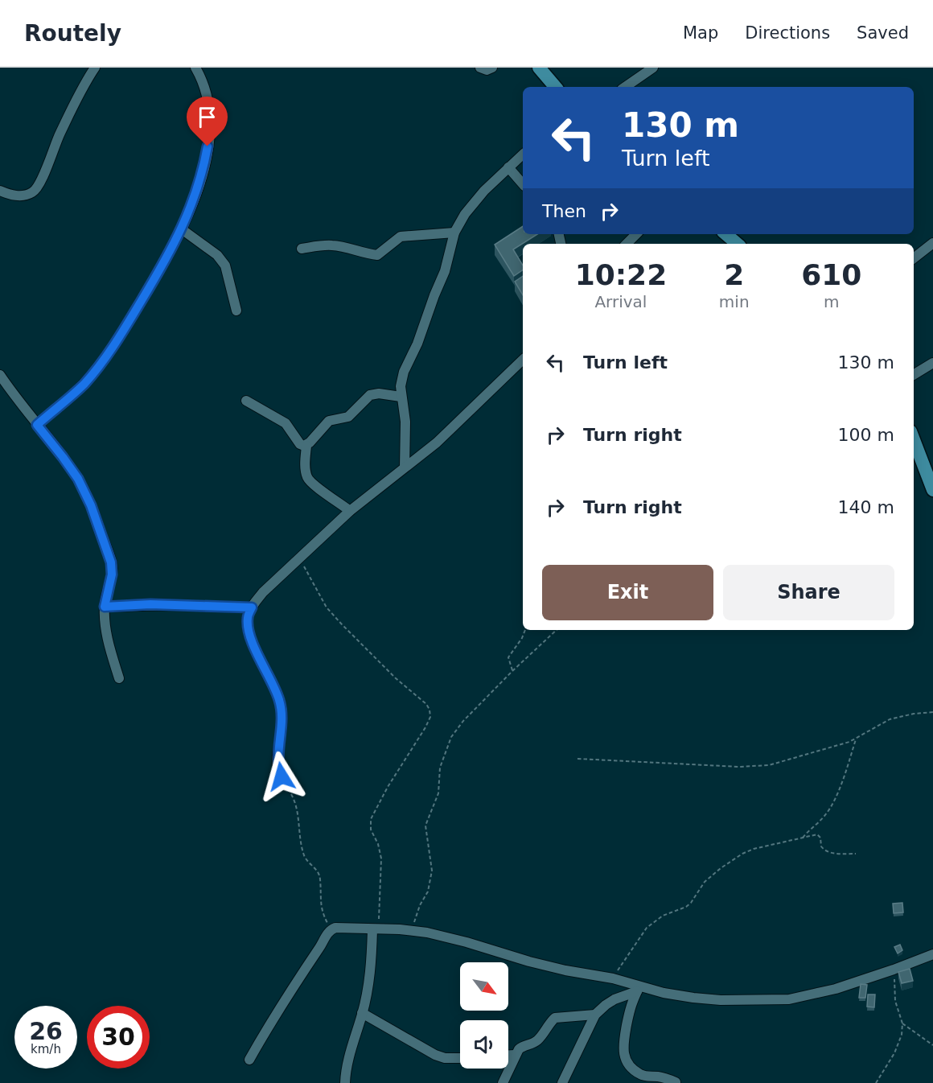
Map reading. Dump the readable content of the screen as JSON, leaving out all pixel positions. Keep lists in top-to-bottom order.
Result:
{
  "north": "bottom right",
  "page": {
    "header": "Routely",
    "nav": ["Map", "Directions", "Saved"],
    "turn": ["130 m", "Turn left"],
    "then": "Then",
    "eta": [
      "10:22",
      "Arrival",
      "2",
      "min",
      "610",
      "m"
    ],
    "list": [
      {
        "name": "Turn left",
        "value": "130 m"
      },
      {
        "name": "Turn right",
        "value": "100 m"
      },
      {
        "name": "Turn right",
        "value": "140 m"
      }
    ],
    "buttons": ["Exit", "Share"],
    "speed": "26 km/h",
    "limit": "30"
  }
}
